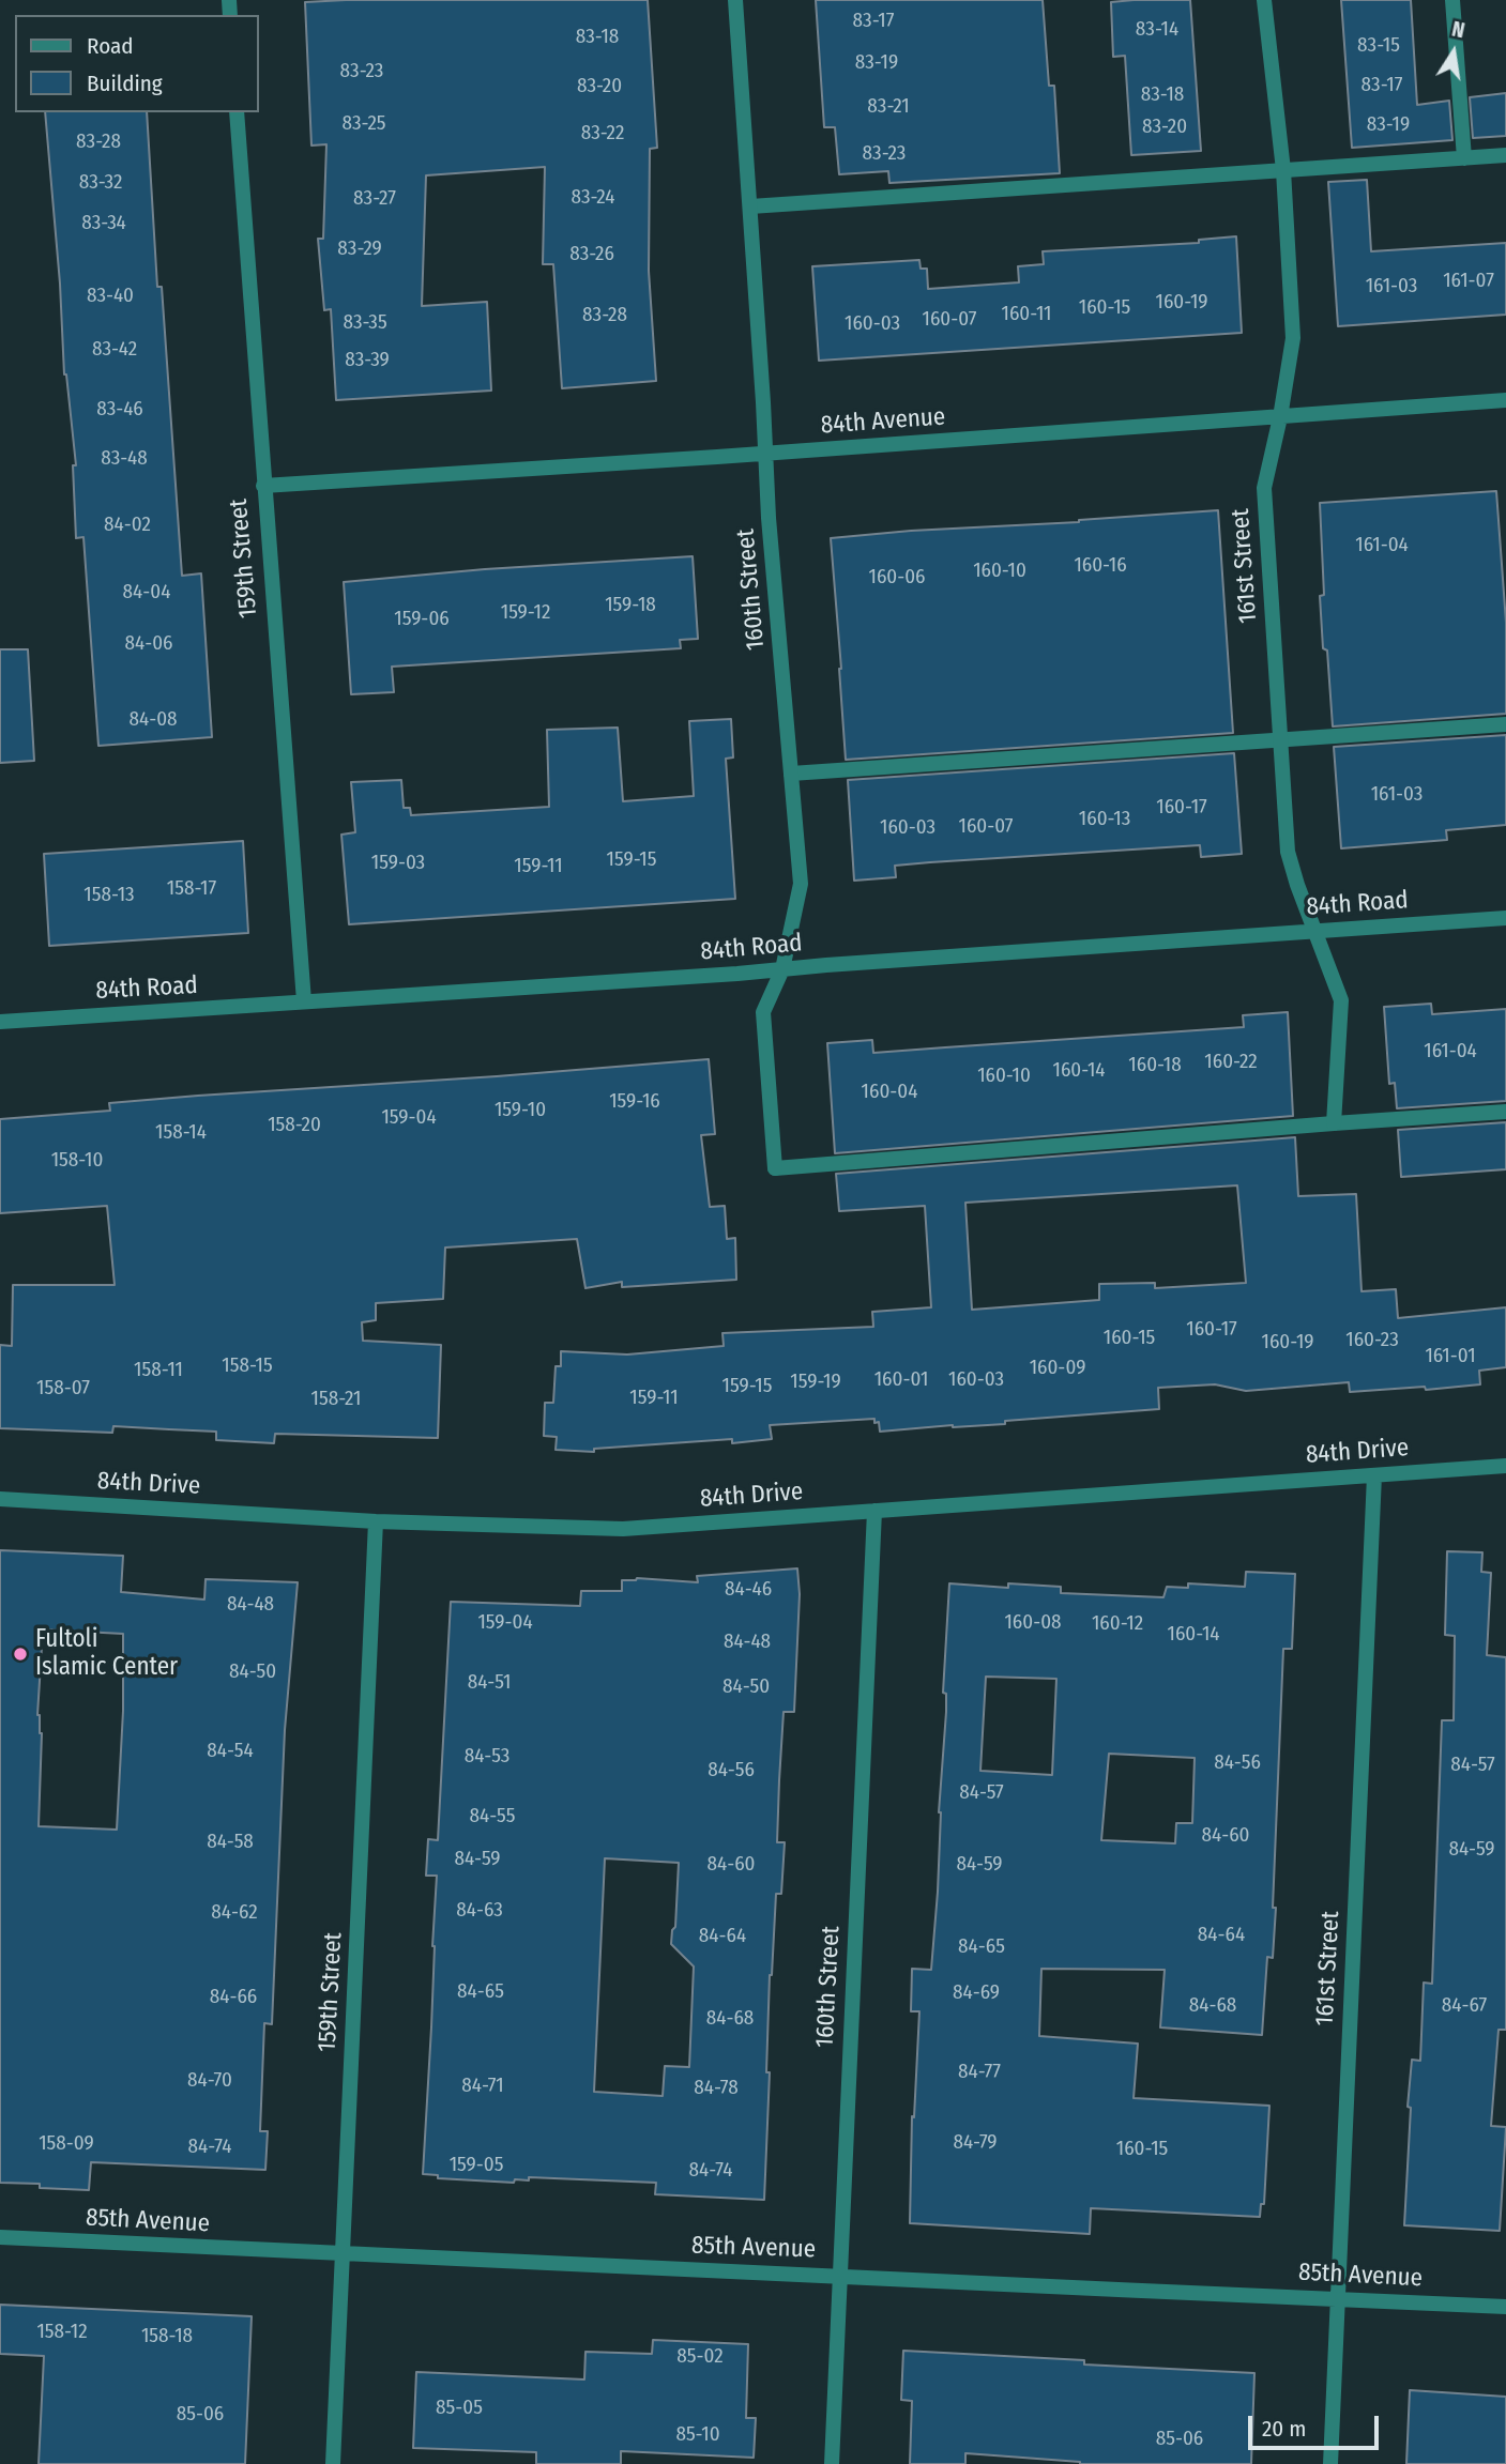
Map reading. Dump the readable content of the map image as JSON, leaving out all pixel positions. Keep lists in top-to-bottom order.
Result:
{
  "streets": {
    "street": [
      "84th Avenue",
      "159th Street",
      "161st Street",
      "160th Street",
      "84th Road",
      "84th Drive",
      "85th Avenue"
    ]
  },
  "crossings": [
    ["84th Avenue", "159th Street"],
    ["84th Avenue", "161st Street"],
    ["84th Avenue", "160th Street"],
    ["159th Street", "84th Road"],
    ["159th Street", "84th Drive"],
    ["159th Street", "85th Avenue"],
    ["161st Street", "160th Street"],
    ["161st Street", "84th Road"],
    ["161st Street", "84th Drive"],
    ["161st Street", "85th Avenue"],
    ["160th Street", "84th Road"],
    ["160th Street", "84th Drive"],
    ["160th Street", "85th Avenue"]
  ],
  "places": ["Fultoli Islamic Center"],
  "house_numbers": [
    "83-17",
    "83-14",
    "83-18",
    "83-15",
    "83-19",
    "83-23",
    "83-17",
    "83-20",
    "83-18",
    "83-21",
    "83-25",
    "83-19",
    "83-20",
    "83-22",
    "83-28",
    "83-23",
    "83-32",
    "83-24",
    "83-27",
    "83-34",
    "83-29",
    "83-26",
    "161-07",
    "161-03",
    "83-40",
    "160-19",
    "160-15",
    "160-11",
    "83-28",
    "160-07",
    "83-35",
    "160-03",
    "83-42",
    "83-39",
    "83-46",
    "83-48",
    "84-02",
    "161-04",
    "160-16",
    "160-10",
    "160-06",
    "84-04",
    "159-18",
    "159-12",
    "159-06",
    "84-06",
    "84-08",
    "161-03",
    "160-17",
    "160-13",
    "160-07",
    "160-03",
    "159-15",
    "159-03",
    "159-11",
    "158-17",
    "158-13",
    "161-04",
    "160-22",
    "160-18",
    "160-14",
    "160-10",
    "160-04",
    "159-16",
    "159-10",
    "159-04",
    "158-20",
    "158-14",
    "158-10",
    "160-17",
    "160-15",
    "160-23",
    "160-19",
    "161-01",
    "158-15",
    "160-09",
    "158-11",
    "160-01",
    "160-03",
    "159-19",
    "159-15",
    "158-07",
    "159-11",
    "158-21",
    "84-46",
    "84-48",
    "159-04",
    "160-08",
    "160-12",
    "160-14",
    "84-48",
    "84-50",
    "84-51",
    "84-50",
    "84-54",
    "84-53",
    "84-56",
    "84-57",
    "84-56",
    "84-57",
    "84-55",
    "84-60",
    "84-58",
    "84-59",
    "84-59",
    "84-60",
    "84-59",
    "84-63",
    "84-62",
    "84-64",
    "84-64",
    "84-65",
    "84-65",
    "84-69",
    "84-66",
    "84-68",
    "84-67",
    "84-68",
    "84-77",
    "84-70",
    "84-71",
    "84-78",
    "84-79",
    "158-09",
    "84-74",
    "160-15",
    "159-05",
    "84-74",
    "158-12",
    "158-18",
    "85-02",
    "85-05",
    "85-06",
    "85-10",
    "85-06"
  ],
  "legend": ["Road", "Building"],
  "scale_bar": "20 m",
  "north": "top"
}
